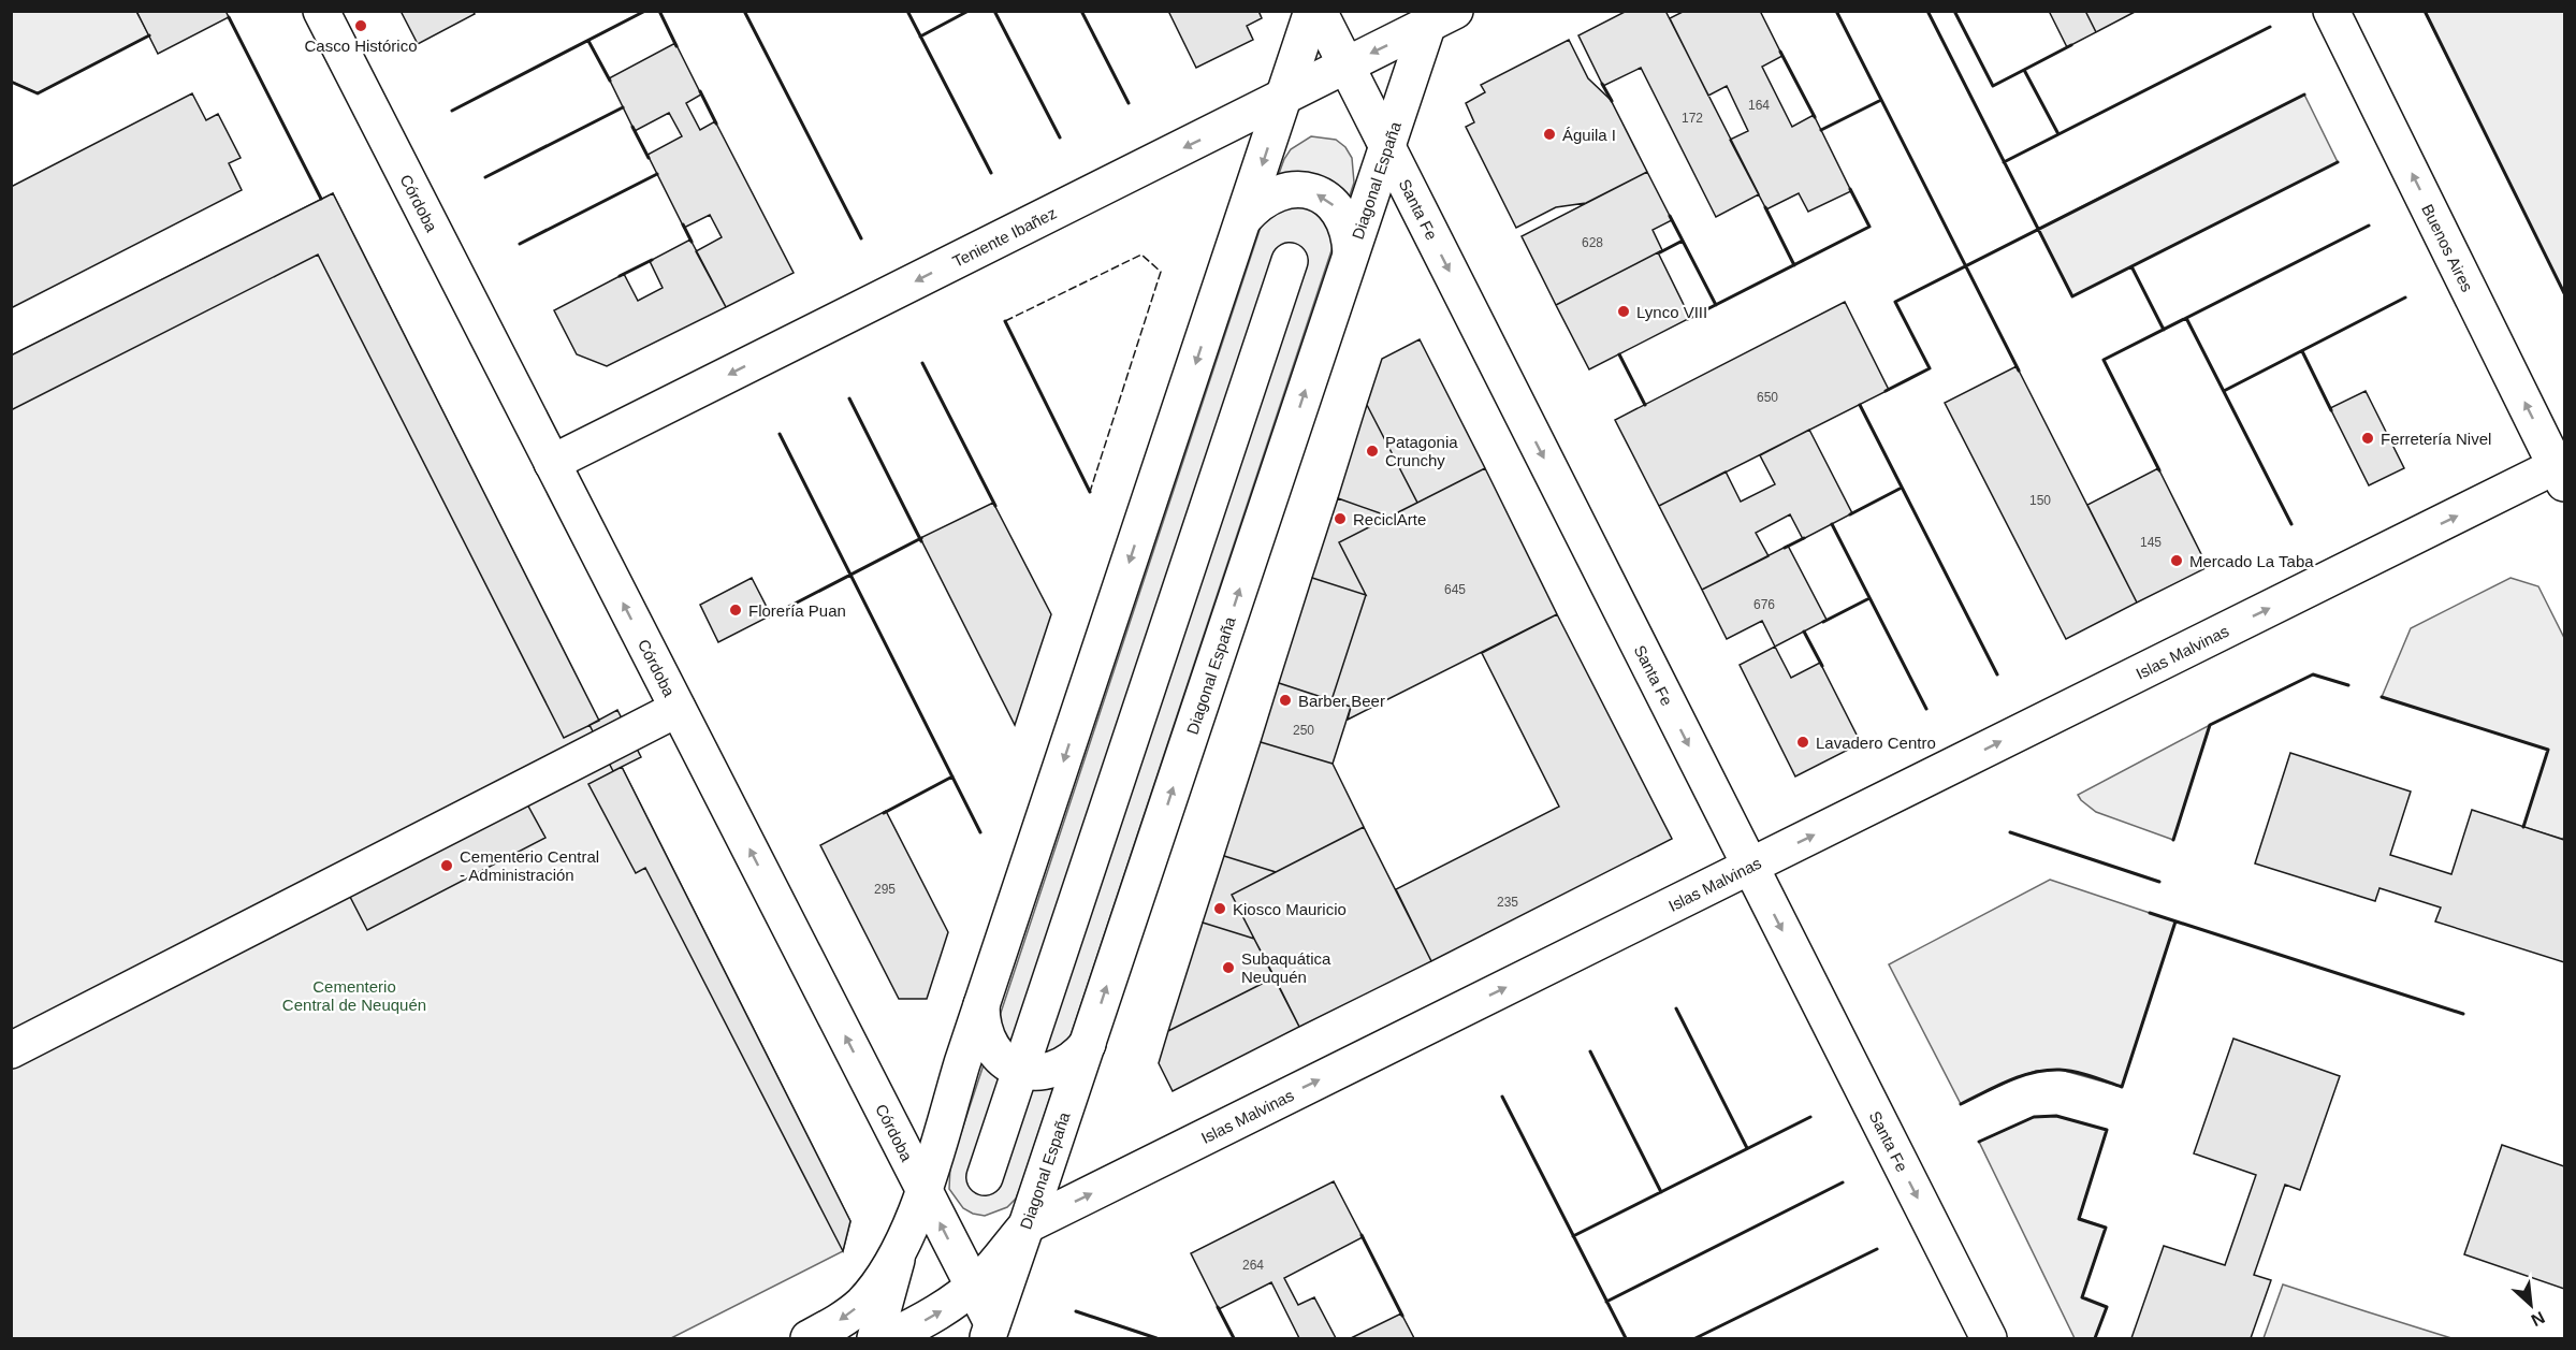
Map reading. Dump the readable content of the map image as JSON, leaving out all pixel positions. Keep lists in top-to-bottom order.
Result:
{
  "streets": {
    "street": [
      "Diagonal España",
      "Córdoba",
      "Santa Fe",
      "Teniente Ibañez",
      "Buenos Aires",
      "Islas Malvinas"
    ]
  },
  "crossings": [
    ["Diagonal España", "Córdoba"],
    ["Diagonal España", "Santa Fe"],
    ["Diagonal España", "Teniente Ibañez"],
    ["Diagonal España", "Islas Malvinas"],
    ["Córdoba", "Teniente Ibañez"],
    ["Córdoba", "Islas Malvinas"],
    ["Santa Fe", "Teniente Ibañez"],
    ["Santa Fe", "Islas Malvinas"],
    ["Buenos Aires", "Islas Malvinas"]
  ],
  "one_way": [
    "Córdoba",
    "Santa Fe",
    "Teniente Ibañez",
    "Buenos Aires",
    "Islas Malvinas"
  ],
  "parks": ["Cementerio Central de Neuquén"],
  "places": [
    "Casco Histórico",
    "Águila I",
    "Lynco VIII",
    "Ferretería Nivel",
    "Patagonia Crunchy",
    "ReciclArte",
    "Mercado La Taba",
    "Florería Puan",
    "Barber Beer",
    "Lavadero Centro",
    "Cementerio Central - Administración",
    "Kiosco Mauricio",
    "Subaquática Neuquén"
  ],
  "house_numbers": [
    "164",
    "172",
    "628",
    "650",
    "150",
    "145",
    "645",
    "676",
    "250",
    "295",
    "235",
    "264"
  ],
  "north": "bottom right"
}
